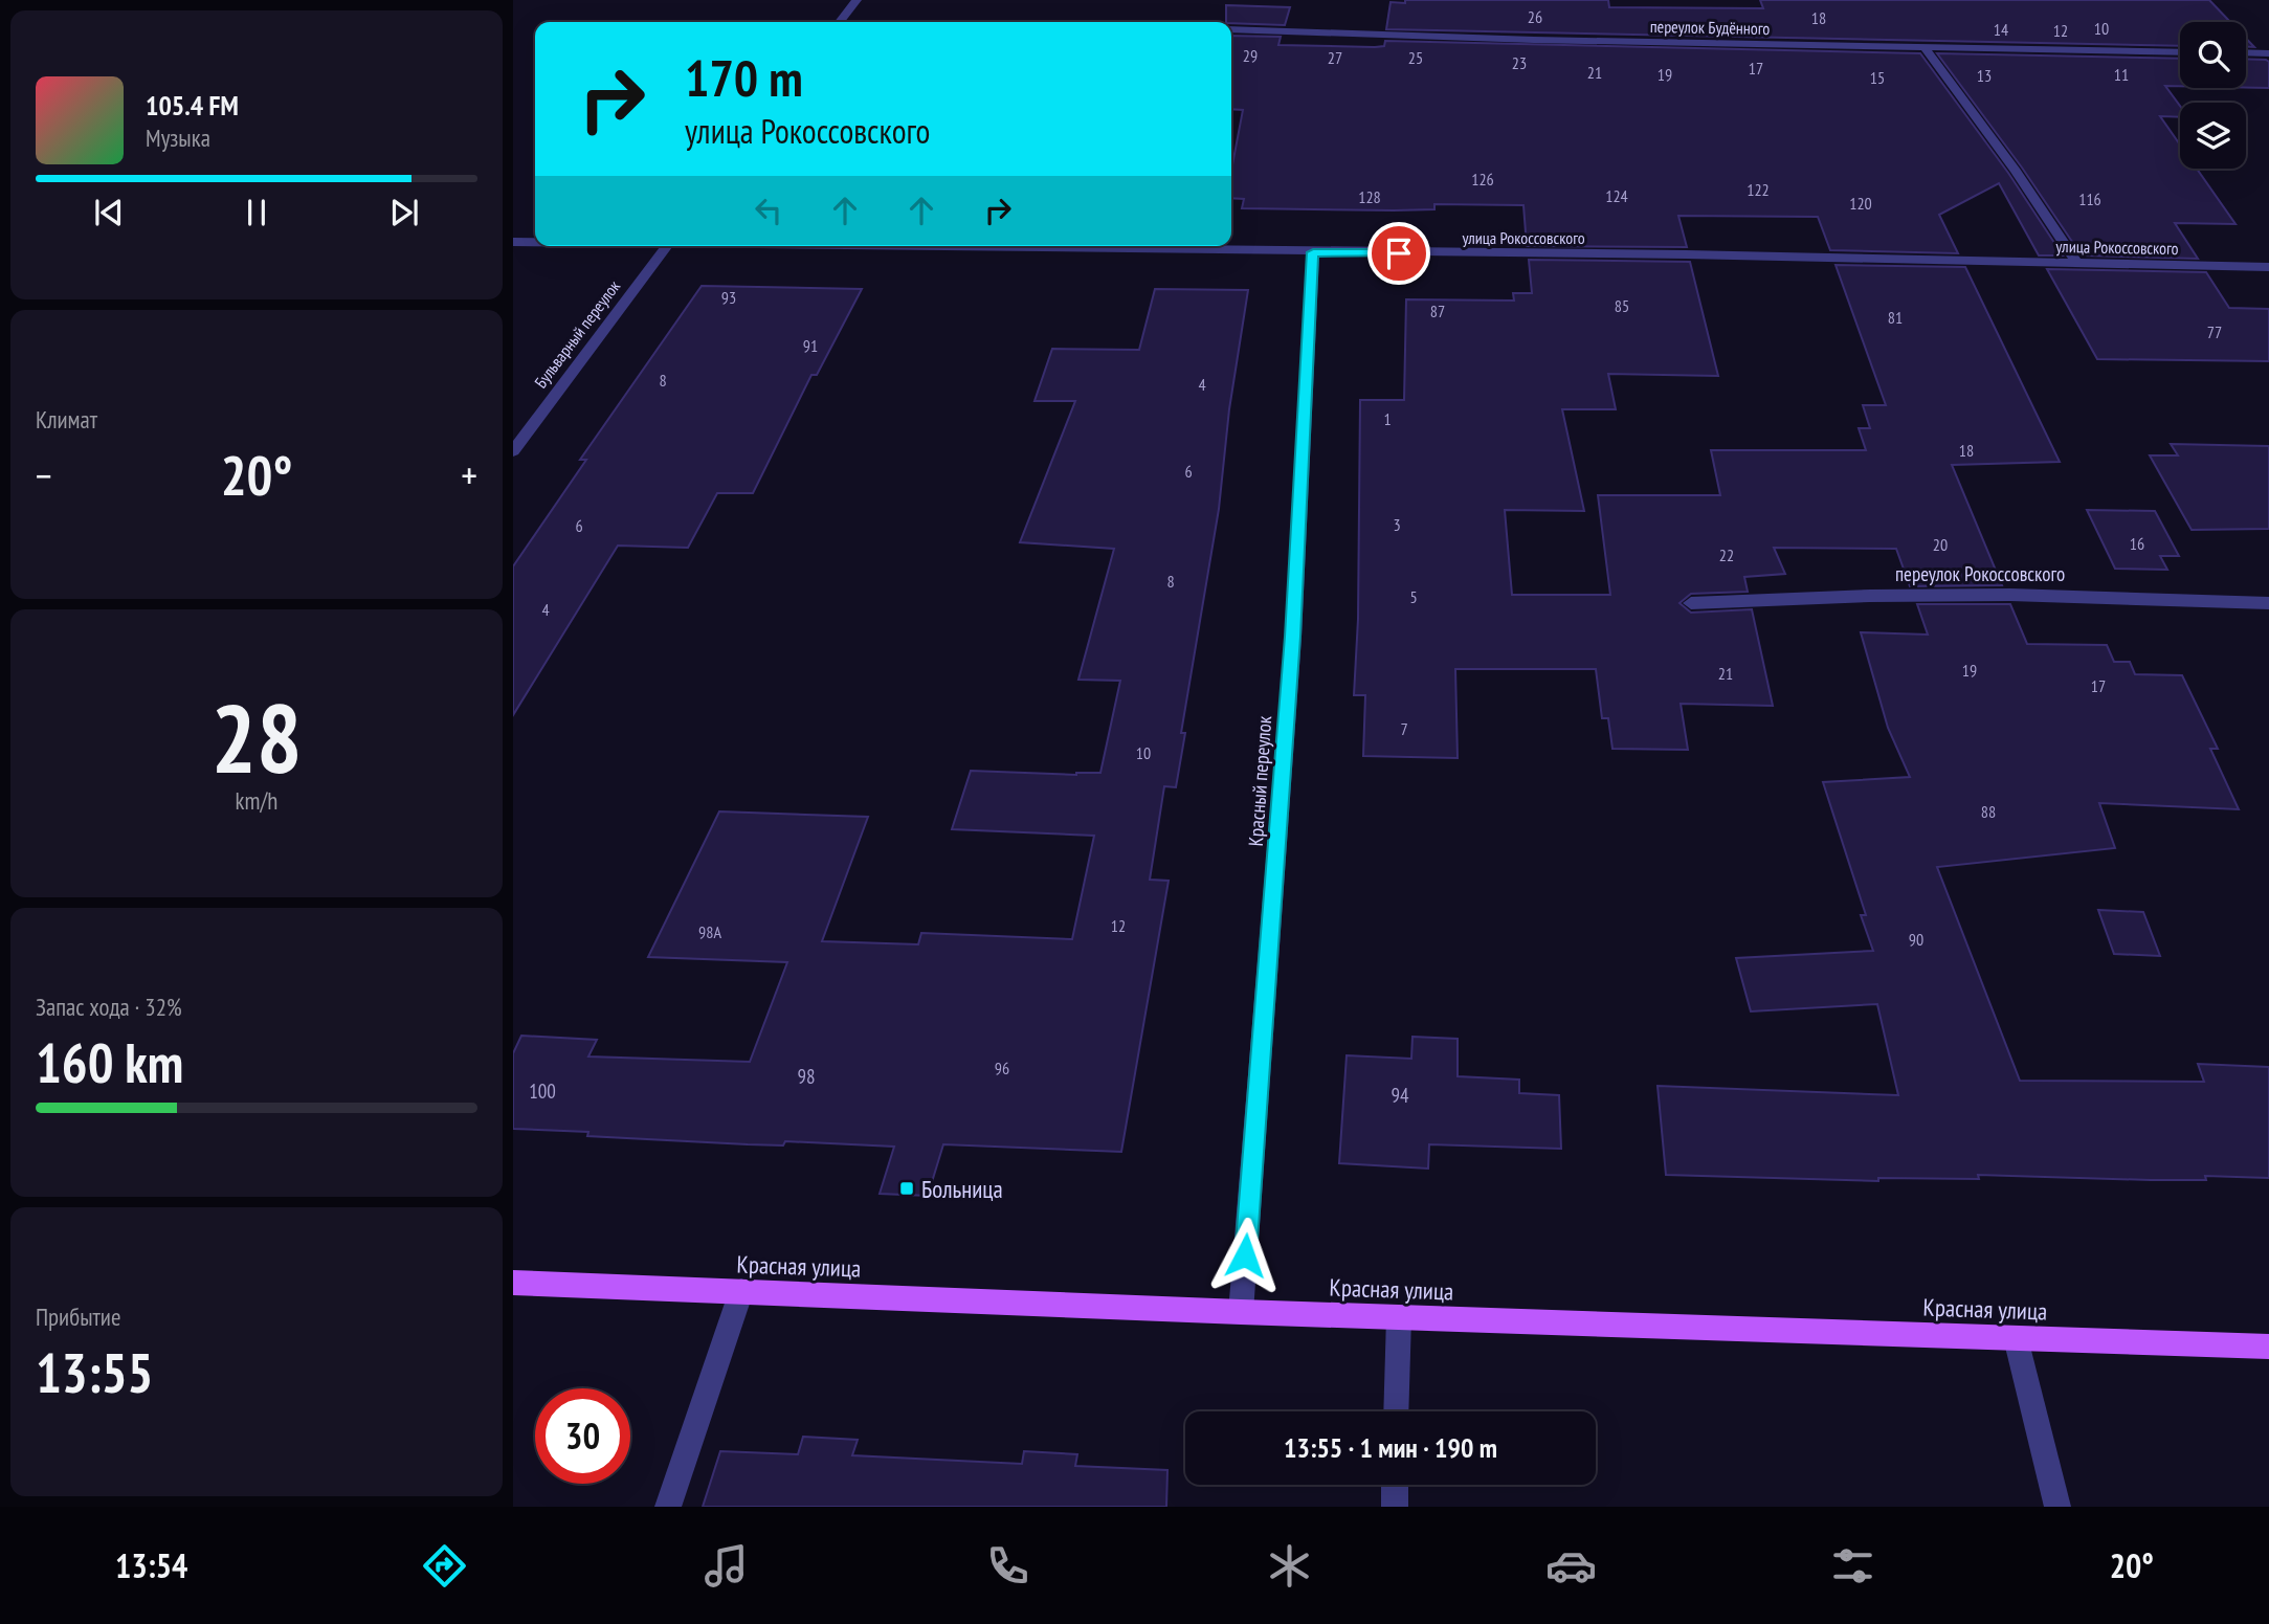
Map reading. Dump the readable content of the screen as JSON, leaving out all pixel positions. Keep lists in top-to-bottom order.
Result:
{
  "streets": {
    "main road": ["Красная улица"],
    "street": [
      "переулок Будённого",
      "улица Рокоссовского",
      "Бульварный переулок",
      "переулок Рокоссовского",
      "Красный переулок"
    ]
  },
  "crossings": [
    ["улица Рокоссовского", "Красный переулок"],
    ["Красный переулок", "Красная улица"]
  ],
  "places": {
    "transit": ["Больница"]
  },
  "house_numbers": [
    "26",
    "18",
    "10",
    "14",
    "12",
    "29",
    "27",
    "25",
    "23",
    "17",
    "21",
    "19",
    "11",
    "13",
    "15",
    "126",
    "122",
    "124",
    "128",
    "116",
    "120",
    "93",
    "85",
    "87",
    "81",
    "77",
    "91",
    "8",
    "4",
    "1",
    "18",
    "6",
    "3",
    "6",
    "16",
    "20",
    "22",
    "8",
    "5",
    "4",
    "19",
    "21",
    "17",
    "7",
    "10",
    "88",
    "12",
    "98А",
    "90",
    "96",
    "98",
    "100",
    "94"
  ],
  "page": {
    "turn": ["170 m", "улица Рокоссовского"],
    "song": ["105.4 FM", "Музыка"],
    "tile": [
      "Климат",
      ["28", "km/h"],
      ["Запас хода · 32%", "160 km"],
      ["Прибытие", "13:55"]
    ],
    "heat": ["−", "20°", "+"],
    "limit": "30",
    "trip": "13:55 · 1 мин · 190 m",
    "tabs": ["13:54", "20°"]
  }
}
